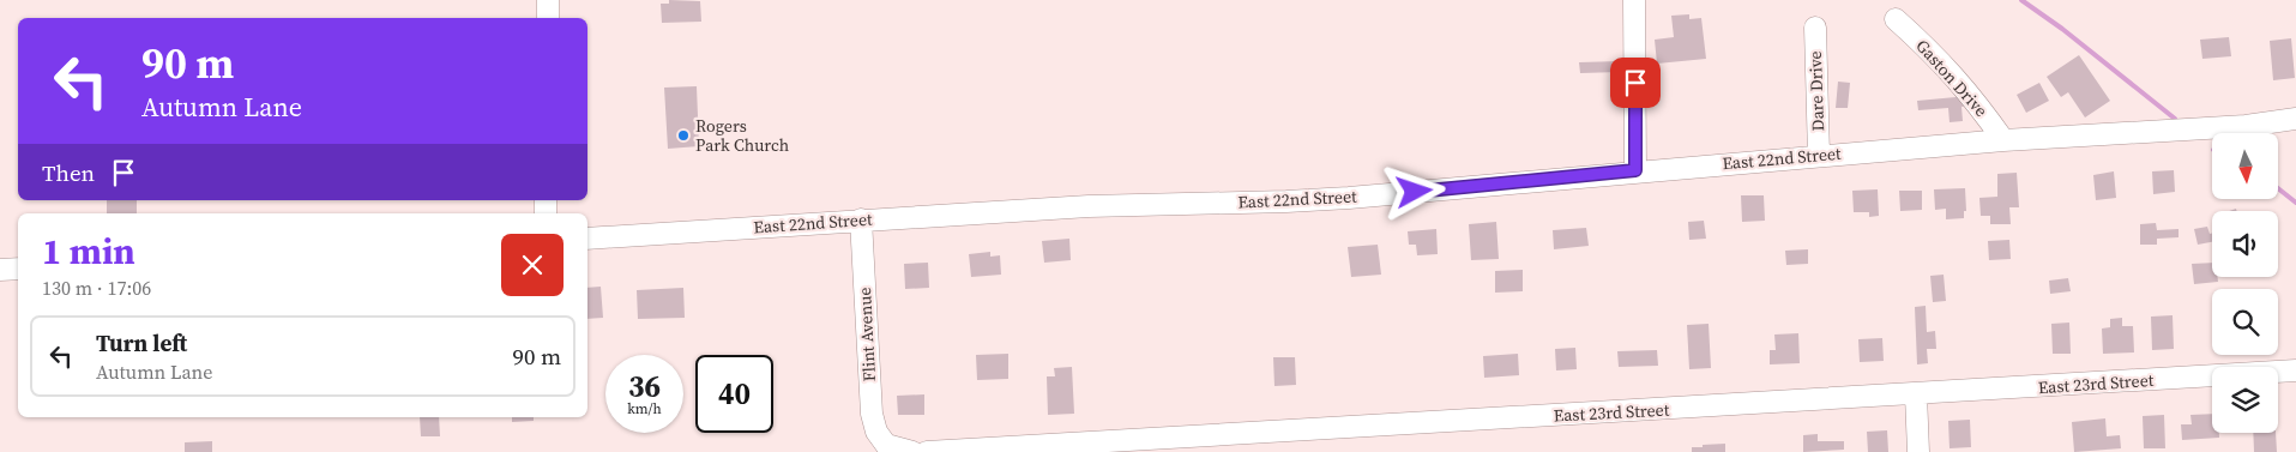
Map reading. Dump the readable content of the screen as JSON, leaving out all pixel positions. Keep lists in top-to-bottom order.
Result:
{
  "streets": {
    "street": [
      "Gaston Drive",
      "Dare Drive",
      "East 22nd Street",
      "Flint Avenue",
      "East 23rd Street"
    ]
  },
  "crossings": [
    ["Gaston Drive", "East 22nd Street"],
    ["Dare Drive", "East 22nd Street"],
    ["East 22nd Street", "Flint Avenue"]
  ],
  "places": ["Rogers Park Church"],
  "north": "bottom",
  "page": {
    "turn": ["90 m", "Autumn Lane"],
    "then": "Then",
    "heading": ["1 min", "130 m · 17:06"],
    "list": [
      {
        "name": "Turn left",
        "note": "Autumn Lane",
        "value": "90 m"
      }
    ],
    "speed": "36 km/h",
    "limit": "40"
  }
}
